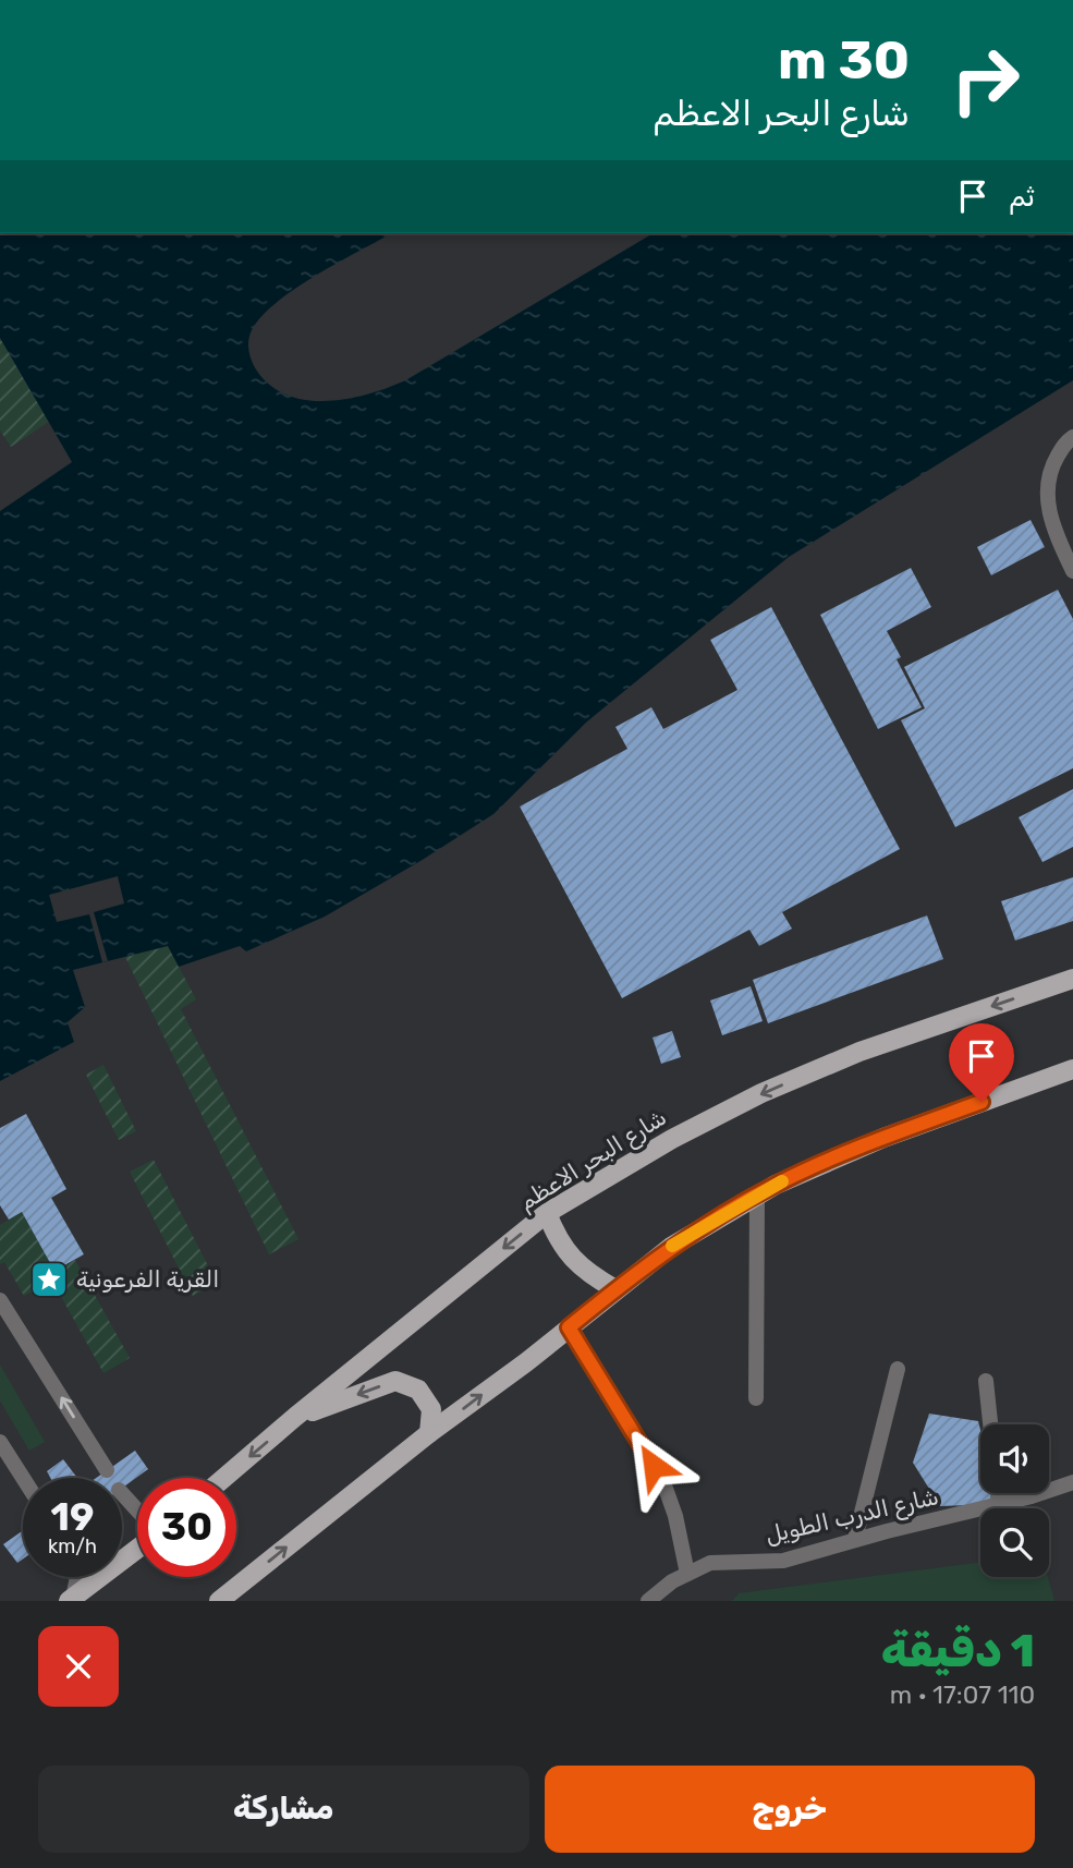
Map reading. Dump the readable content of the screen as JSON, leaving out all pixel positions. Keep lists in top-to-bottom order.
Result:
{
  "streets": {
    "main road": ["شارع البحر الاعظم"],
    "street": ["شارع الدرب الطويل"]
  },
  "places": {
    "place": ["القرية الفرعونية"]
  },
  "page": {
    "turn": ["30 m", "شارع البحر الاعظم"],
    "then": "ثم",
    "speed": "19 km/h",
    "limit": "30",
    "heading": ["1 دقيقة", "110 m · 17:07"],
    "buttons": ["خروج", "مشاركة"]
  }
}
